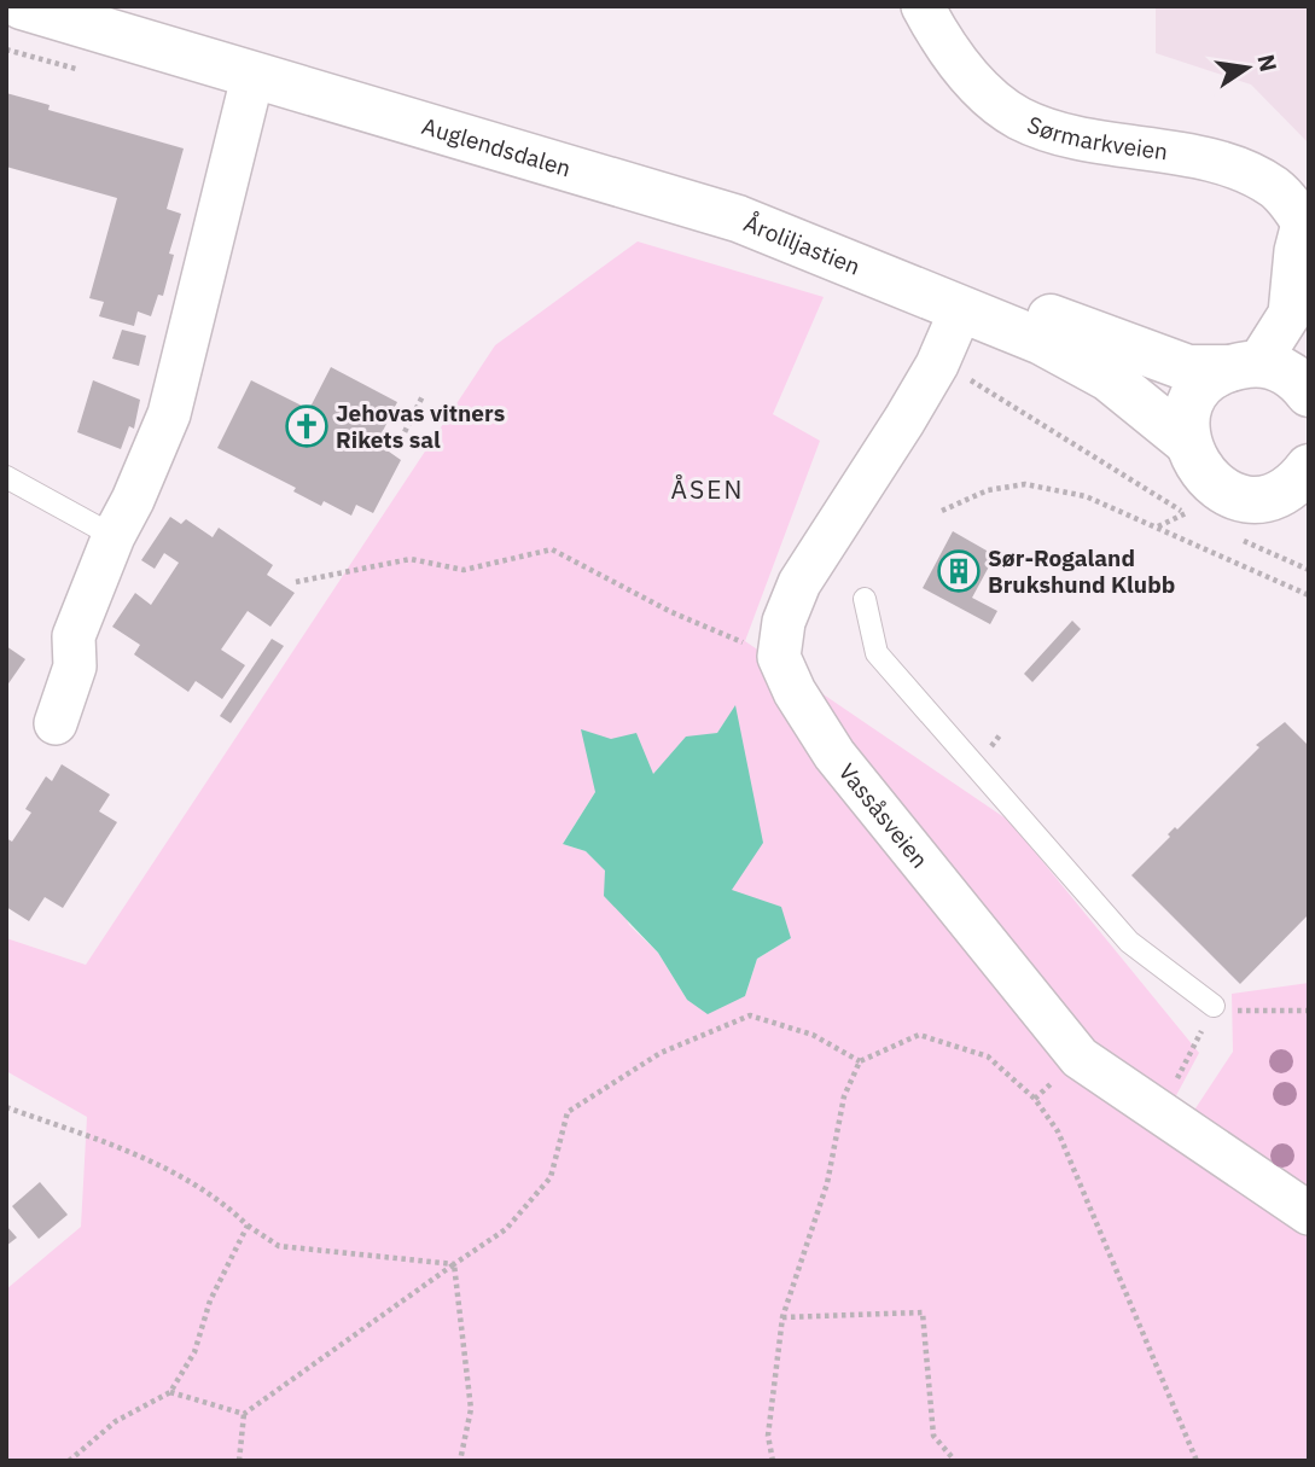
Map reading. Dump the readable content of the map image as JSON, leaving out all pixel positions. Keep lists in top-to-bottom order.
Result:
{
  "streets": {
    "main road": ["Auglendsdalen", "Åroliljastien"],
    "street": ["Sørmarkveien", "Vassåsveien"]
  },
  "crossings": [
    ["Sørmarkveien", "Åroliljastien"],
    ["Auglendsdalen", "Åroliljastien"]
  ],
  "districts": ["ÅSEN"],
  "places": {
    "church": ["Jehovas vitners Rikets sal"],
    "building": ["Sør-Rogaland Brukshund Klubb"]
  },
  "north": "right"
}
